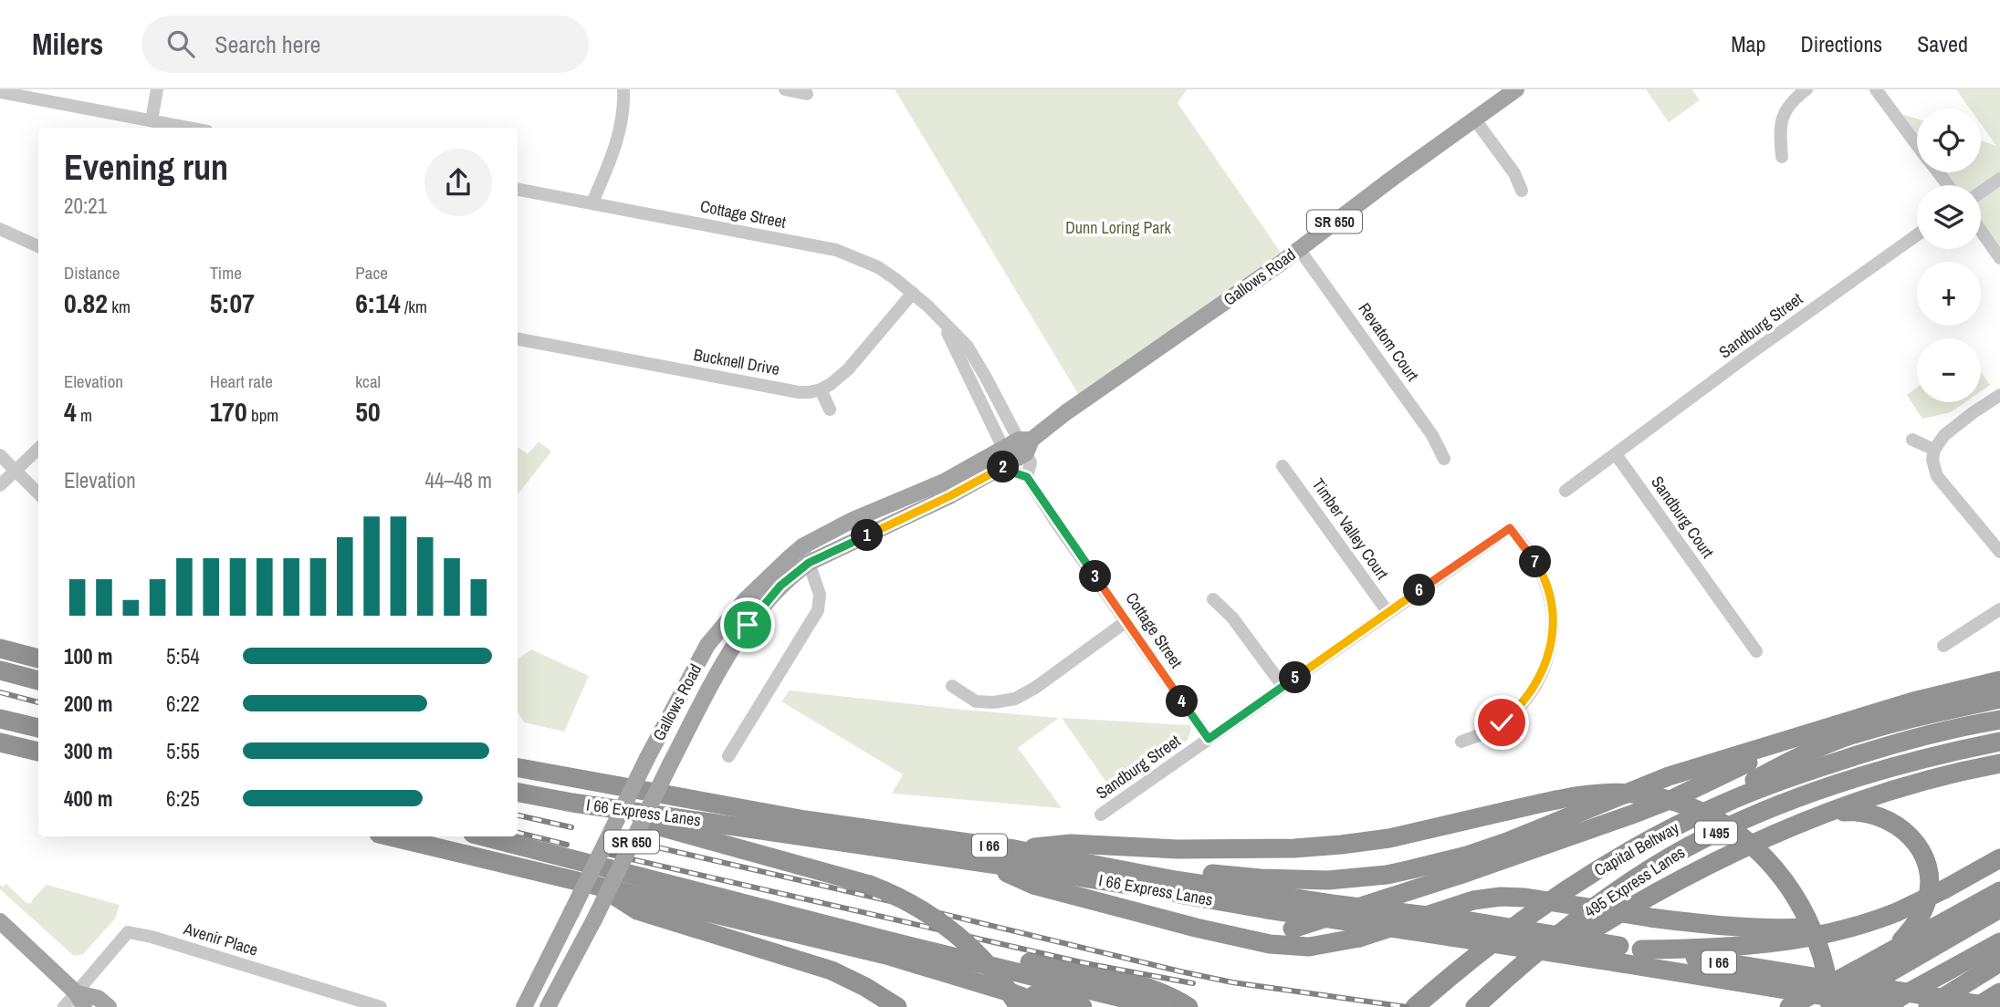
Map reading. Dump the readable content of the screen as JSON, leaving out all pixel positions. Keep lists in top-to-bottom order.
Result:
{
  "streets": {
    "highway": [
      "I 66 Express Lanes",
      "I 495",
      "I 66",
      "Capital Beltway",
      "495 Express Lanes"
    ],
    "main road": ["SR 650", "Gallows Road"],
    "street": [
      "Cottage Street",
      "Sandburg Street",
      "Revatom Court",
      "Bucknell Drive",
      "Sandburg Court",
      "Timber Valley Court",
      "Avenir Place"
    ]
  },
  "crossings": [
    ["Cottage Street", "Gallows Road"],
    ["Cottage Street", "Sandburg Street"],
    ["Gallows Road", "Revatom Court"],
    ["Sandburg Street", "Sandburg Court"],
    ["Sandburg Street", "Timber Valley Court"]
  ],
  "parks": ["Dunn Loring Park"],
  "page": {
    "header": "Milers",
    "search": "Search here",
    "nav": ["Map", "Directions", "Saved"],
    "map_buttons": ["+", "−"],
    "heading": ["Evening run", "20:21"],
    "stats": [
      ["Distance", "0.82 km"],
      ["Time", "5:07"],
      ["Pace", "6:14 /km"],
      ["Elevation", "4 m"],
      ["Heart rate", "170 bpm"],
      ["kcal", "50"]
    ],
    "pins": [
      "2",
      "1",
      "7",
      "3",
      "6",
      "5",
      "4"
    ],
    "chart": ["Elevation", "44–48 m"],
    "list": [
      {
        "name": "100 m",
        "note": "5:54"
      },
      {
        "name": "200 m",
        "note": "6:22"
      },
      {
        "name": "300 m",
        "note": "5:55"
      },
      {
        "name": "400 m",
        "note": "6:25"
      }
    ]
  }
}
